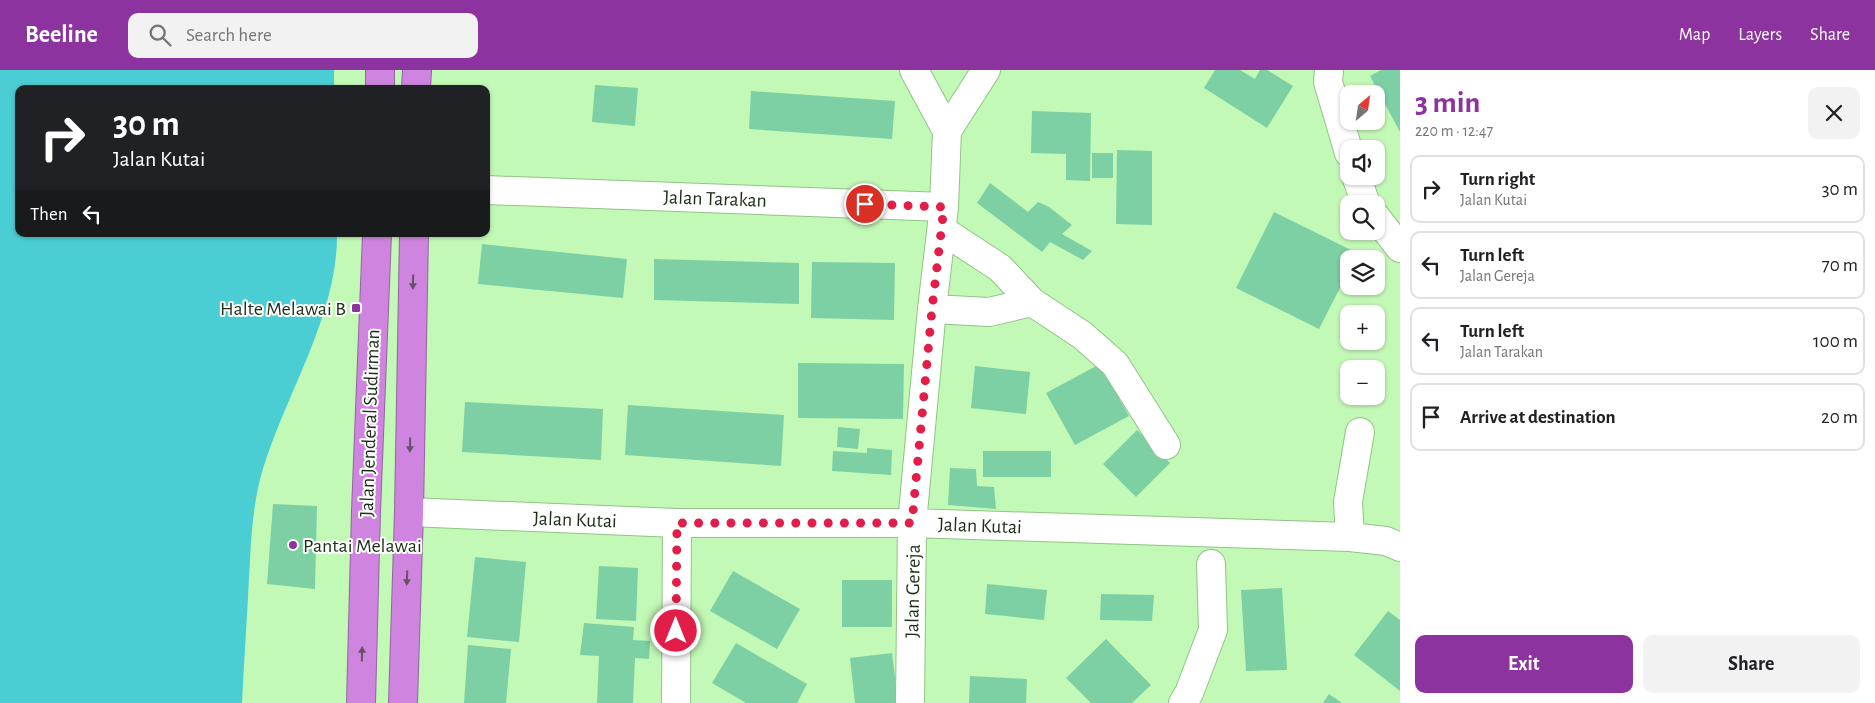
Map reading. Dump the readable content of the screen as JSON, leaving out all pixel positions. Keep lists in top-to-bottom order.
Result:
{
  "streets": {
    "highway": ["Jalan Jenderal Sudirman"],
    "street": ["Jalan Tarakan", "Jalan Kutai", "Jalan Gereja"]
  },
  "crossings": [
    ["Jalan Tarakan", "Jalan Gereja"],
    ["Jalan Jenderal Sudirman", "Jalan Kutai"],
    ["Jalan Kutai", "Jalan Gereja"]
  ],
  "places": {
    "transit": ["Halte Melawai B"],
    "other": ["Pantai Melawai"]
  },
  "north": "top right",
  "page": {
    "header": "Beeline",
    "search": "Search here",
    "nav": ["Map", "Layers", "Share"],
    "heading": ["3 min", "220 m · 12:47"],
    "map_buttons": ["+", "−"],
    "turn": ["30 m", "Jalan Kutai"],
    "list": [
      {
        "name": "Turn right",
        "note": "Jalan Kutai",
        "value": "30 m"
      },
      {
        "name": "Turn left",
        "note": "Jalan Gereja",
        "value": "70 m"
      },
      {
        "name": "Turn left",
        "note": "Jalan Tarakan",
        "value": "100 m"
      },
      {
        "name": "Arrive at destination",
        "value": "20 m"
      }
    ],
    "then": "Then",
    "buttons": ["Exit", "Share"]
  }
}
